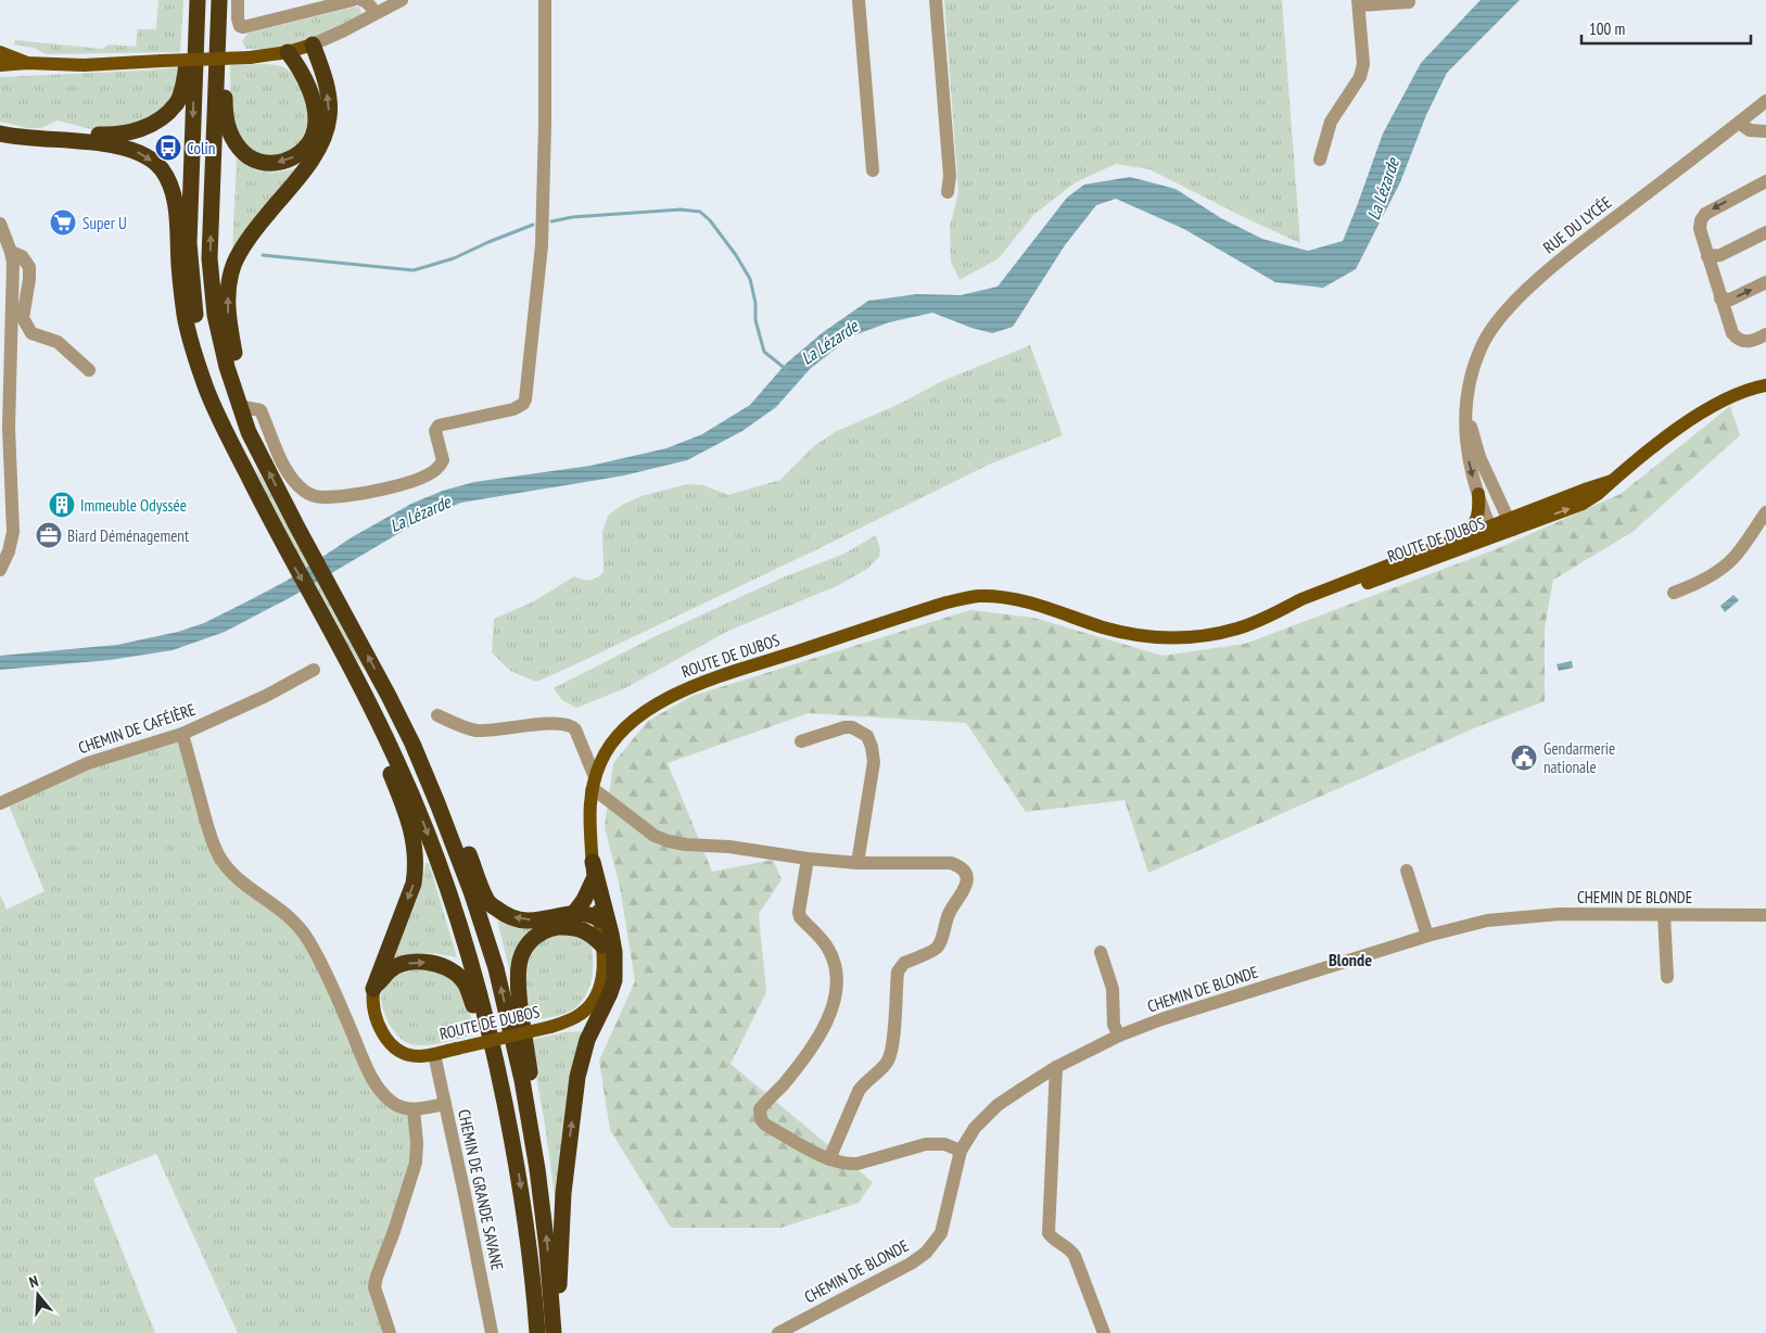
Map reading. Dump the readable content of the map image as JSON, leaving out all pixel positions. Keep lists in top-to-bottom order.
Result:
{
  "streets": {
    "main road": ["ROUTE DE DUBOS"],
    "street": [
      "RUE DU LYCÉE",
      "CHEMIN DE CAFÉIÈRE",
      "CHEMIN DE BLONDE",
      "CHEMIN DE GRANDE SAVANE"
    ]
  },
  "crossings": [
    ["RUE DU LYCÉE", "ROUTE DE DUBOS"],
    ["ROUTE DE DUBOS", "CHEMIN DE GRANDE SAVANE"]
  ],
  "districts": ["Blonde"],
  "water": ["La Lézarde"],
  "places": {
    "bus stop": ["Colin"],
    "supermarket": ["Super U"],
    "building": ["Immeuble Odyssée"],
    "office": ["Biard Déménagement"],
    "public building": ["Gendarmerie nationale"]
  },
  "scale_bar": "100 m",
  "north": "top"
}
